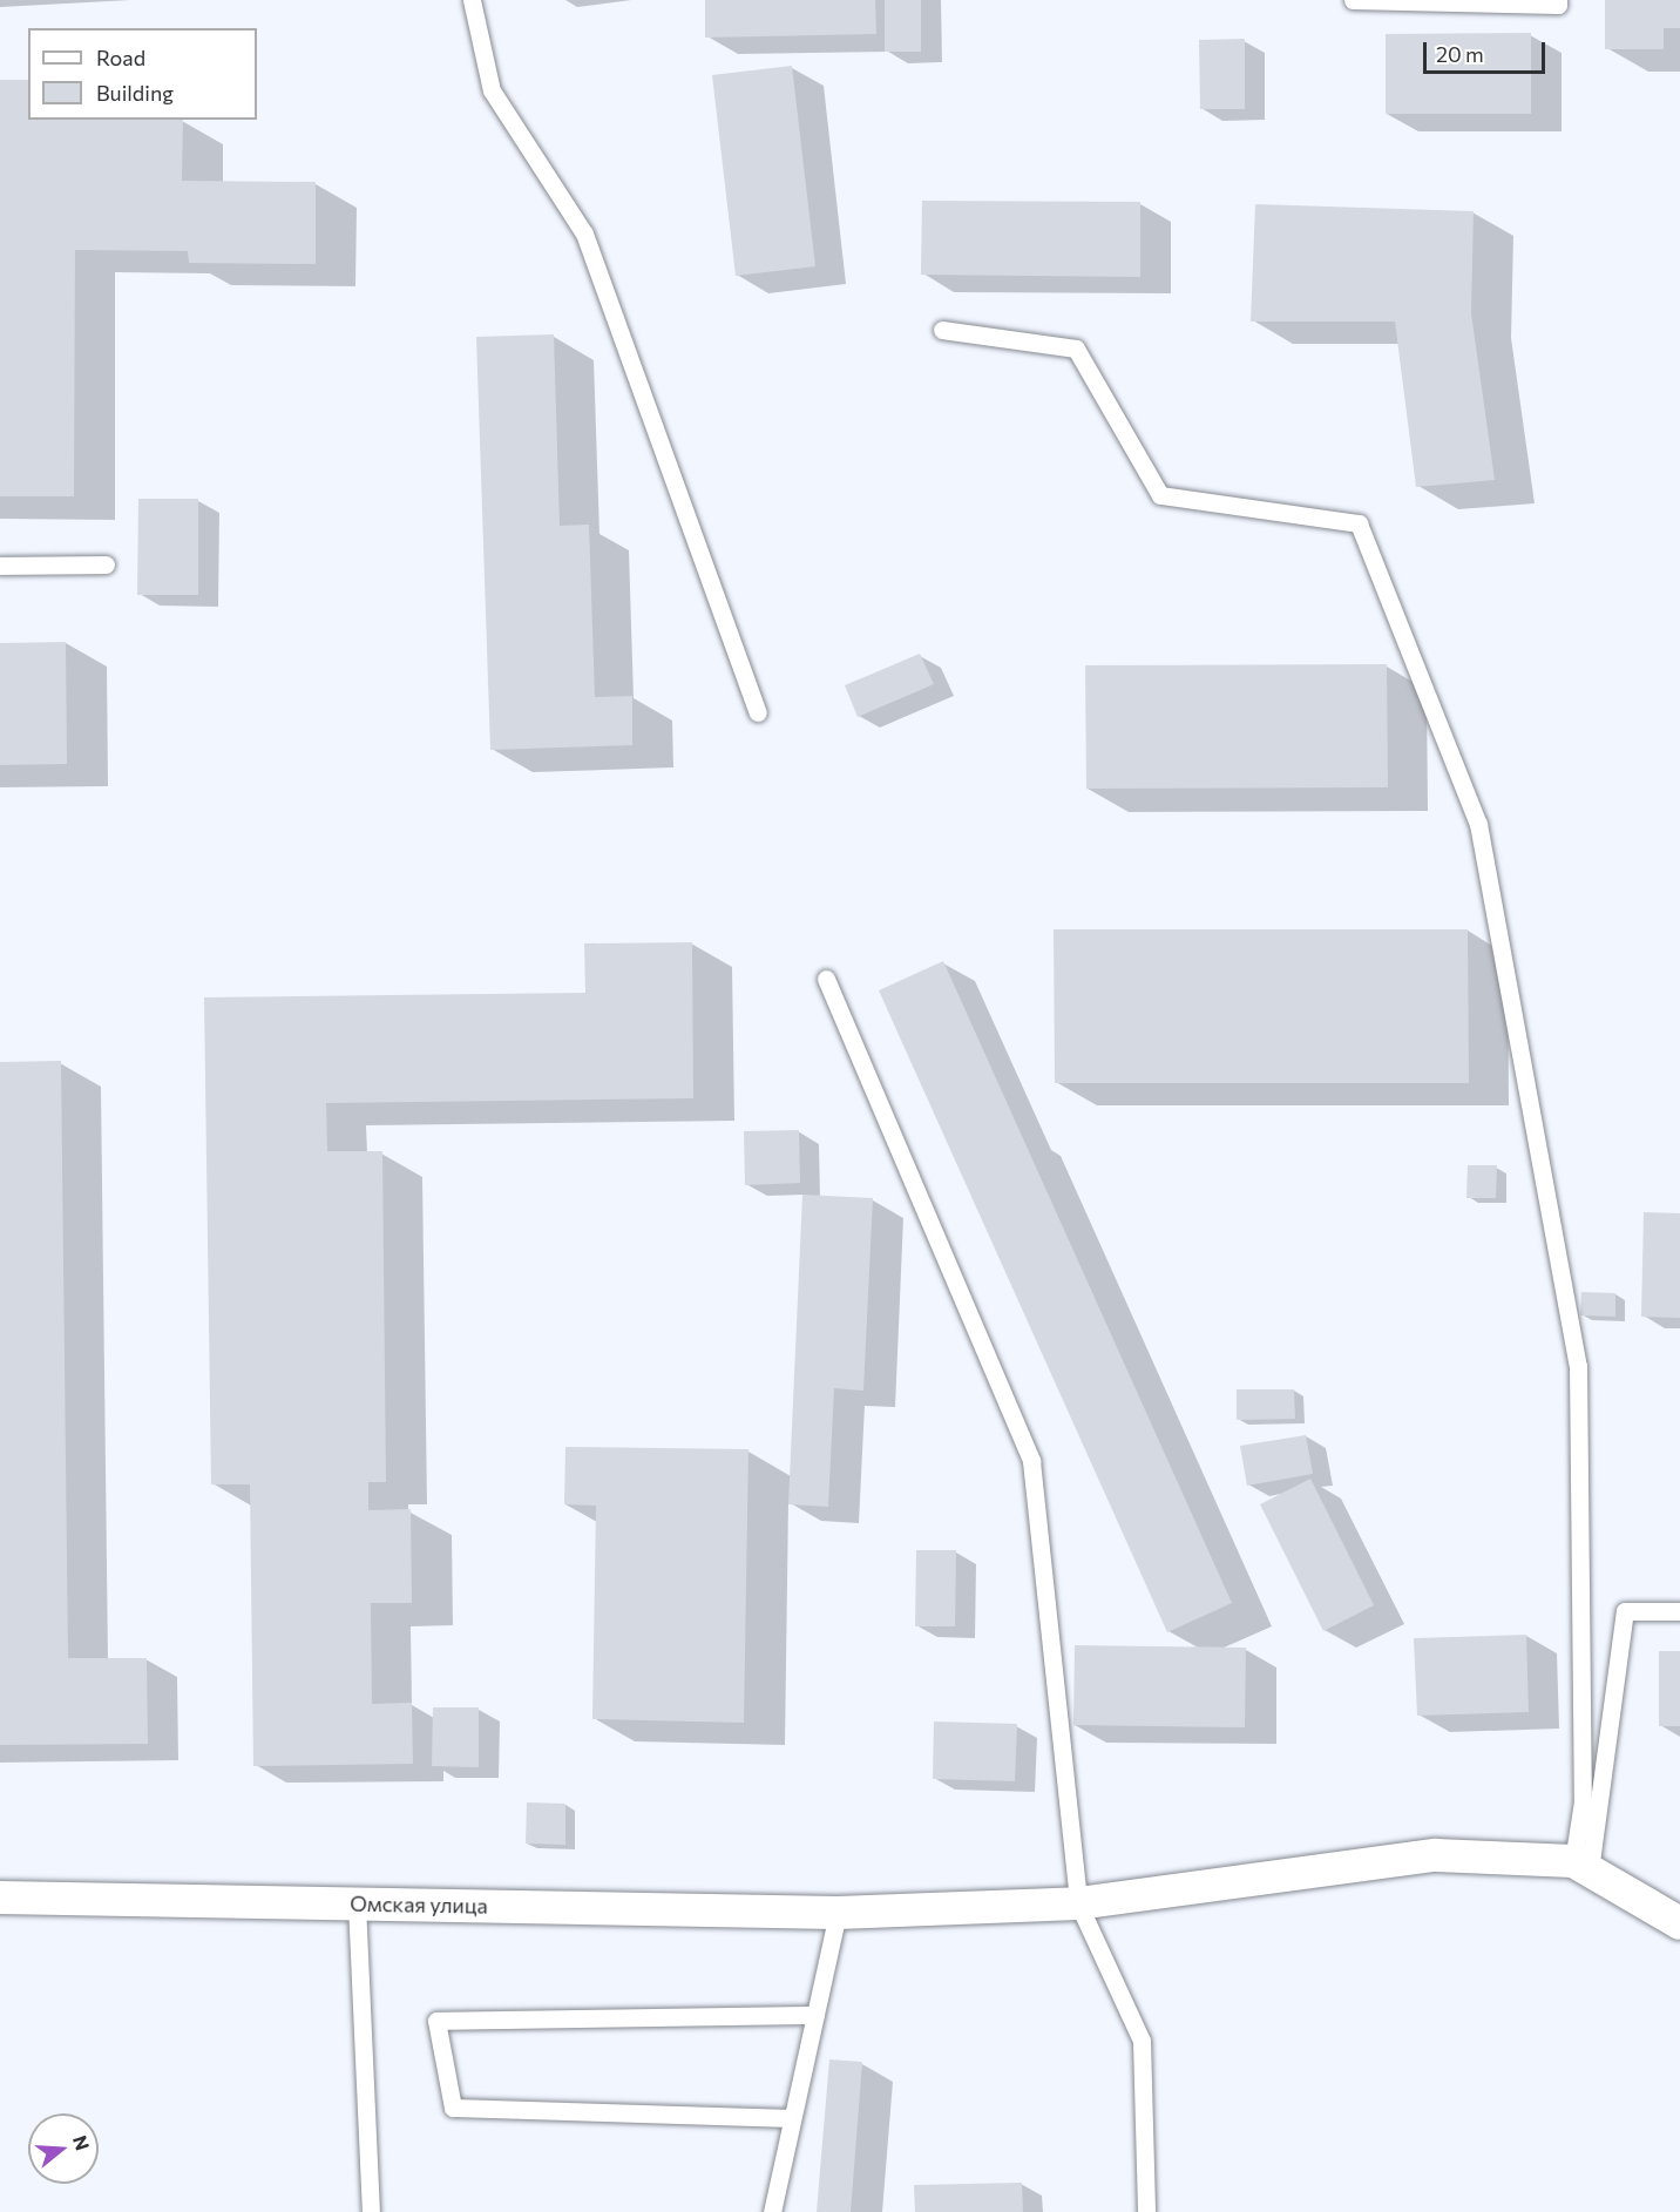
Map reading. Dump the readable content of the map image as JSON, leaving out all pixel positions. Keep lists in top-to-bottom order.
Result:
{
  "streets": {
    "street": ["Омская улица"]
  },
  "legend": ["Road", "Building"],
  "scale_bar": "20 m",
  "north": "right"
}
